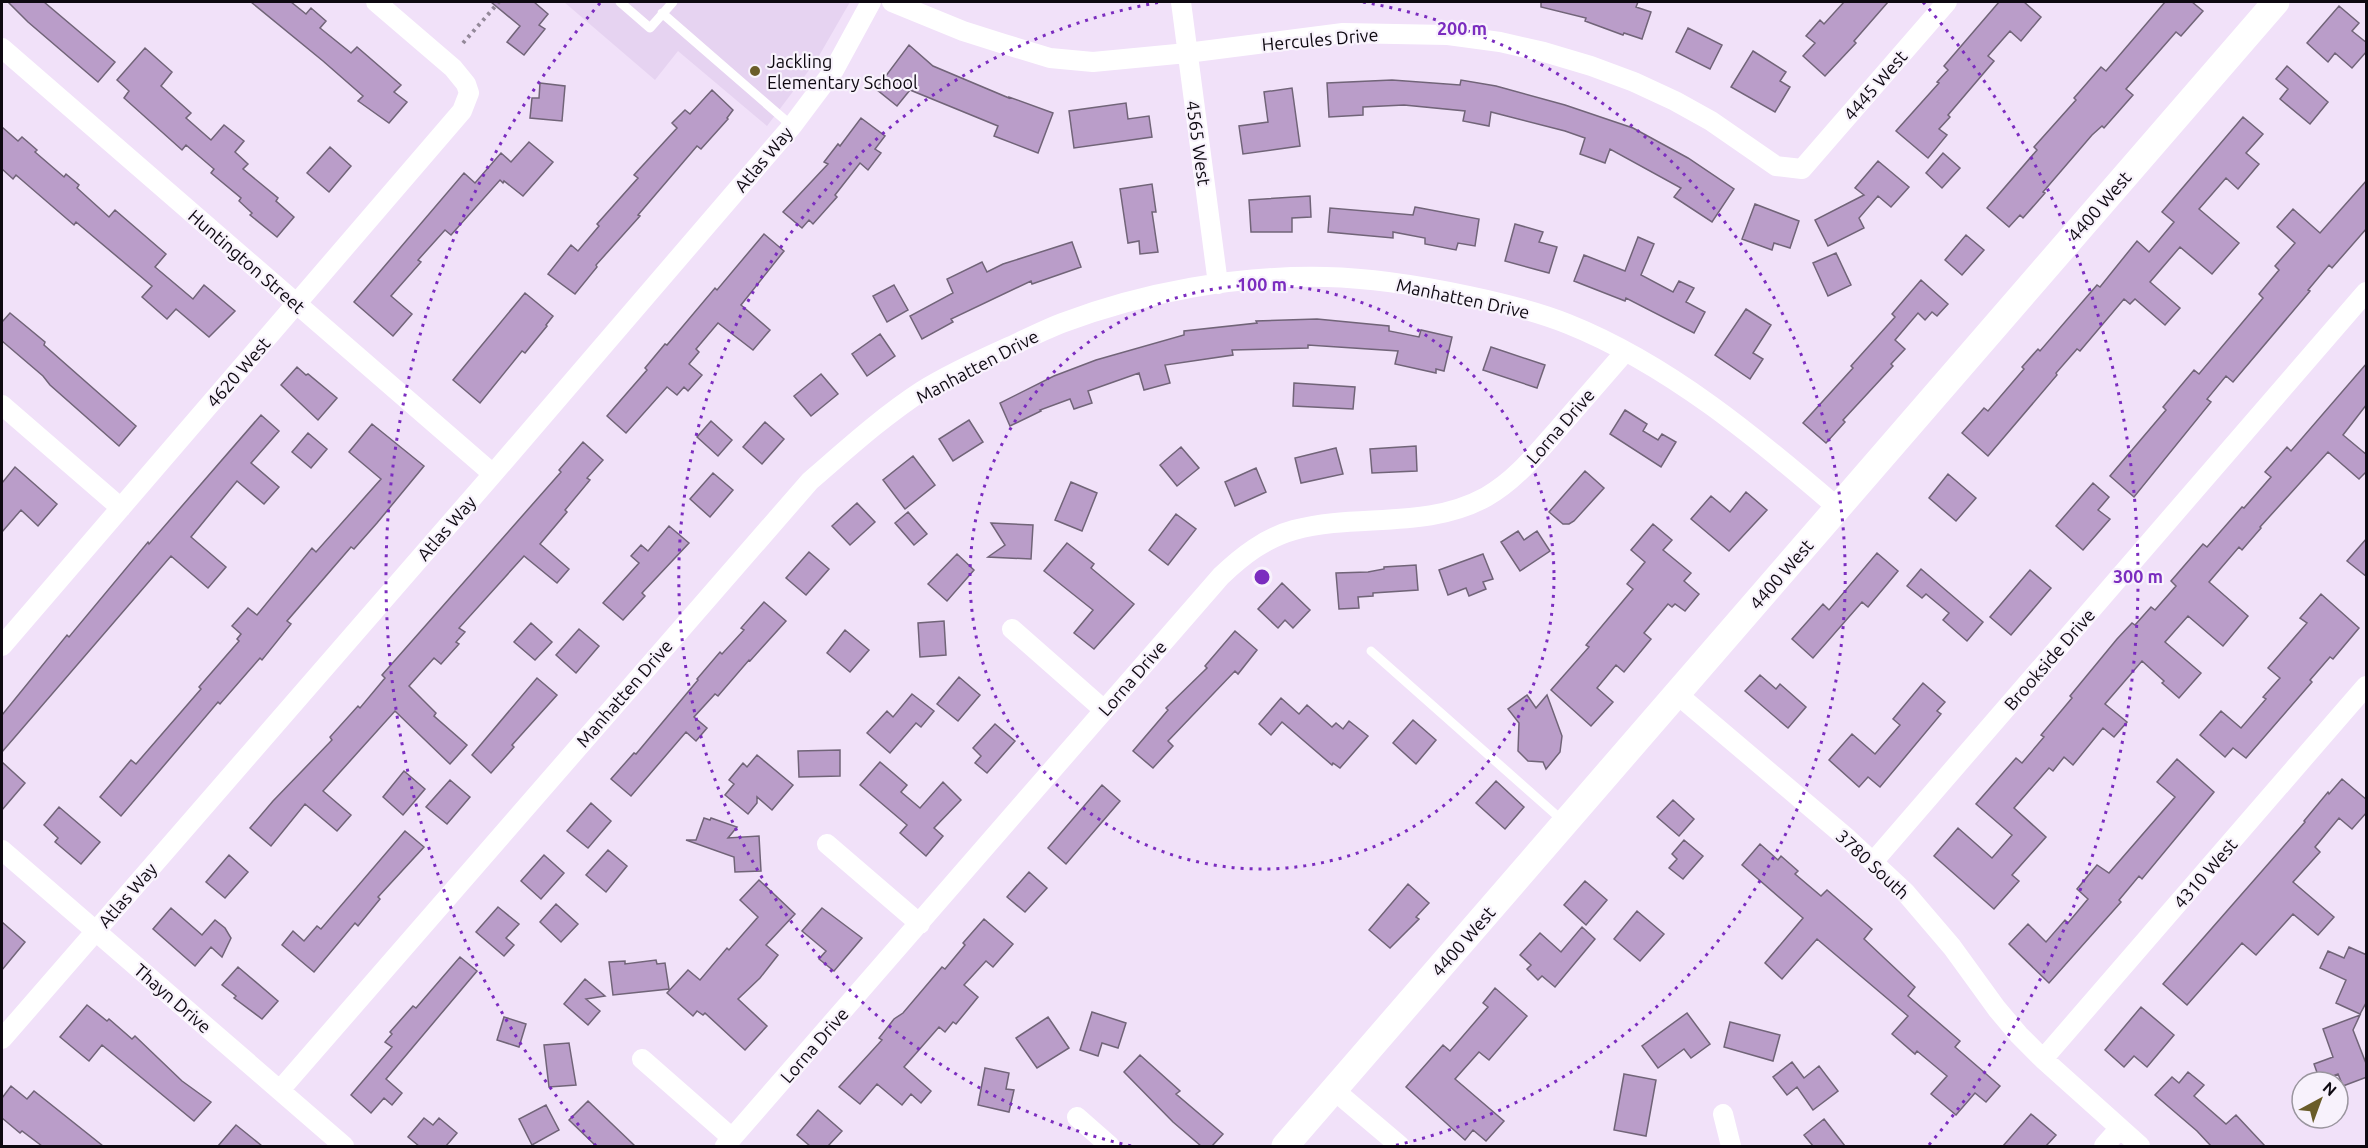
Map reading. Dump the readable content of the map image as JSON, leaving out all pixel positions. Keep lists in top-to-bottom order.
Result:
{
  "streets": {
    "street": [
      "Hercules Drive",
      "4445 West",
      "4565 West",
      "Atlas Way",
      "4400 West",
      "Huntington Street",
      "Manhatten Drive",
      "4620 West",
      "Lorna Drive",
      "Brookside Drive",
      "3780 South",
      "4310 West",
      "Thayn Drive"
    ]
  },
  "crossings": [
    ["Hercules Drive", "4445 West"],
    ["Hercules Drive", "4565 West"],
    ["4565 West", "Manhatten Drive"],
    ["Atlas Way", "Huntington Street"],
    ["Atlas Way", "Thayn Drive"],
    ["4400 West", "Manhatten Drive"],
    ["4400 West", "3780 South"],
    ["Huntington Street", "4620 West"],
    ["Manhatten Drive", "Lorna Drive"],
    ["Manhatten Drive", "Thayn Drive"],
    ["Brookside Drive", "3780 South"],
    ["3780 South", "4310 West"]
  ],
  "places": ["Jackling Elementary School"],
  "north": "top right",
  "rings": ["200 m", "100 m", "300 m"]
}
